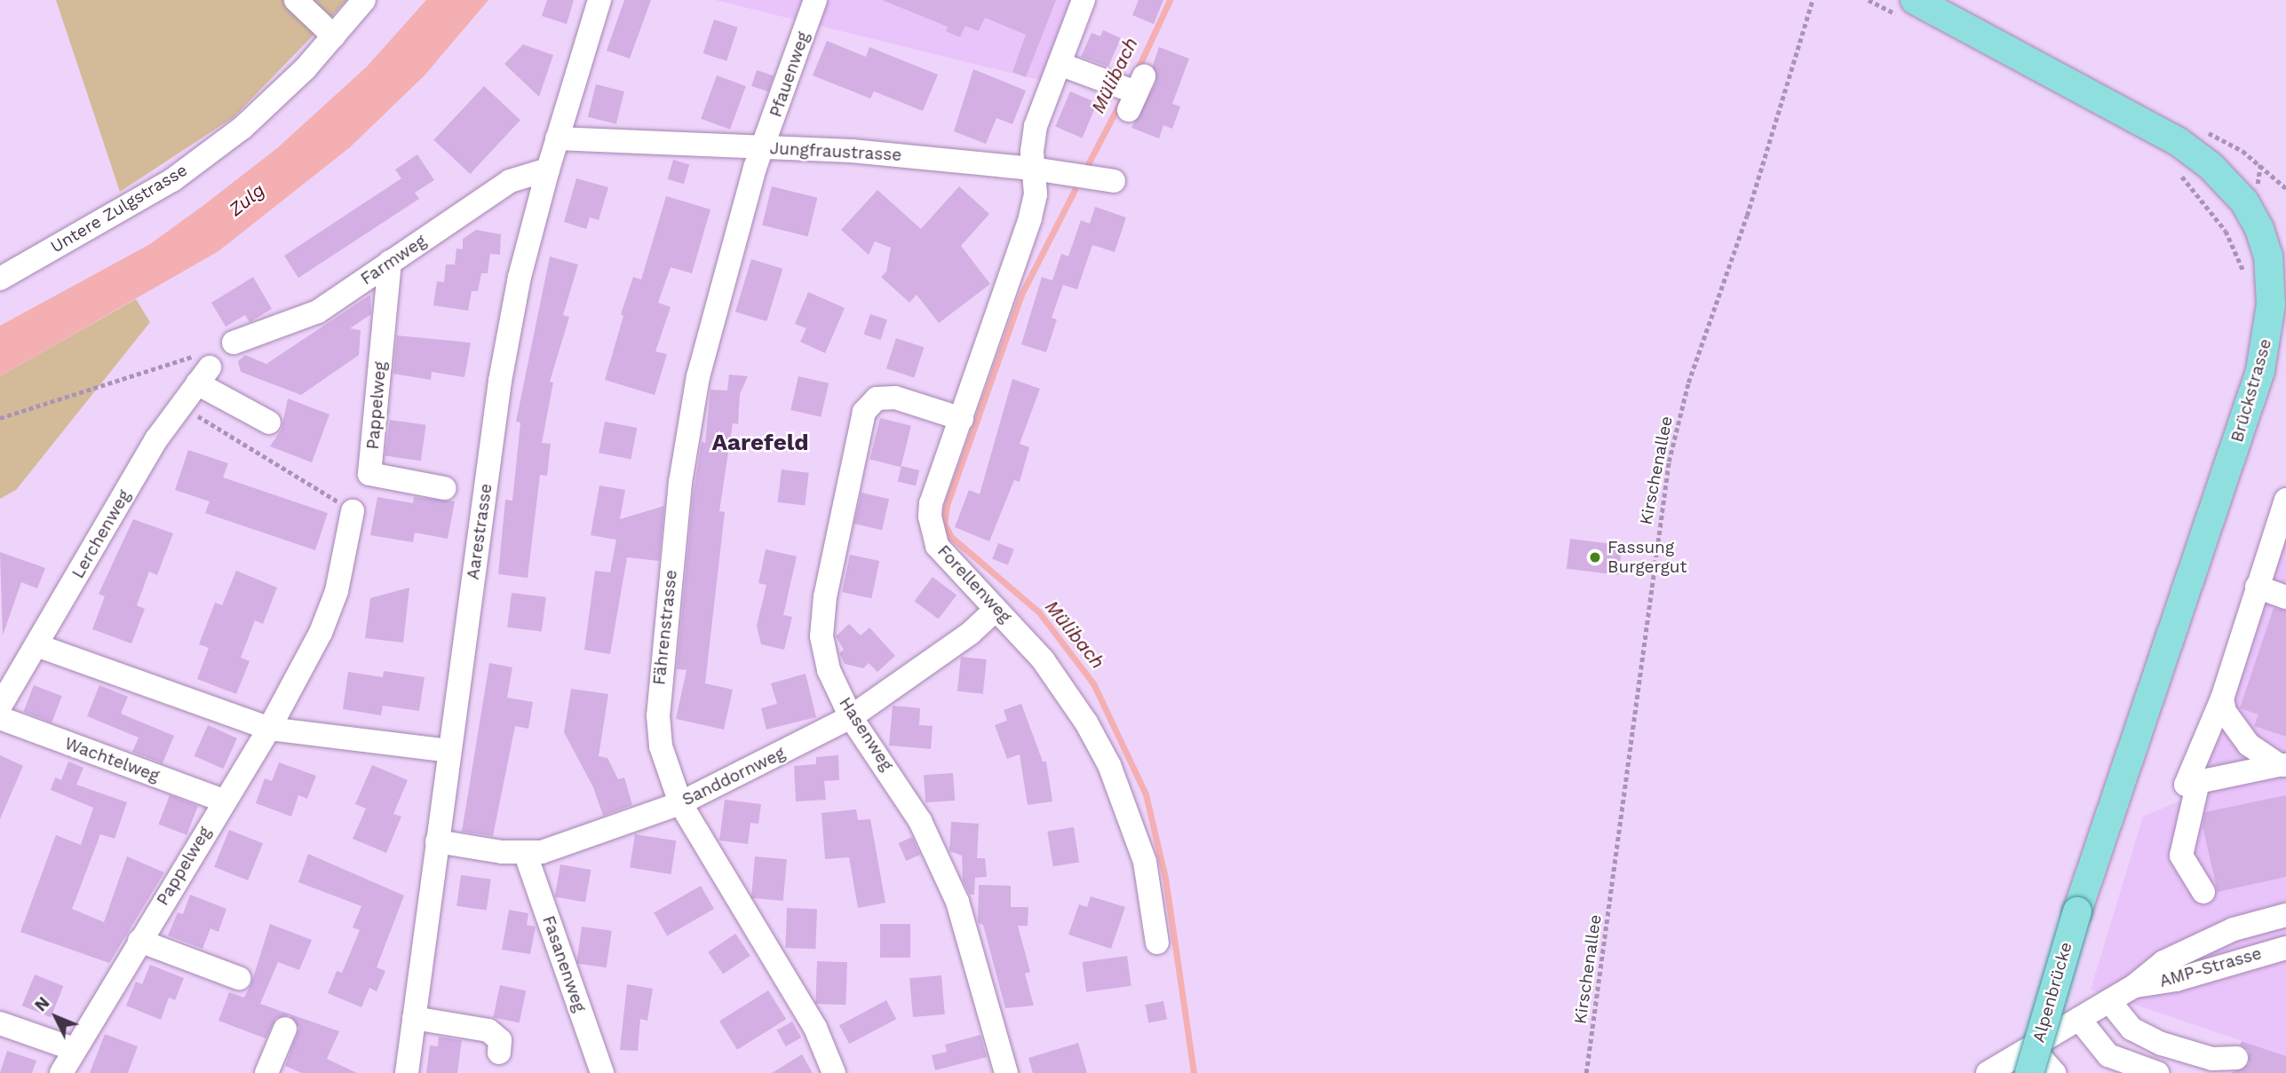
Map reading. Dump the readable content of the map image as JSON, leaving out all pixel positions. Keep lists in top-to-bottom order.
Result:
{
  "streets": {
    "main road": ["Brückstrasse", "Alpenbrücke"],
    "street": [
      "Pfauenweg",
      "Jungfraustrasse",
      "Untere Zulgstrasse",
      "Farmweg",
      "Pappelweg",
      "Aarestrasse",
      "Lerchenweg",
      "Forellenweg",
      "Fährenstrasse",
      "Hasenweg",
      "Wachtelweg",
      "Sanddornweg",
      "Fasanenweg",
      "AMP-Strasse"
    ],
    "path": ["Kirschenallee"]
  },
  "crossings": [
    ["Pfauenweg", "Jungfraustrasse"],
    ["Pfauenweg", "Fährenstrasse"],
    ["Jungfraustrasse", "Aarestrasse"],
    ["Jungfraustrasse", "Forellenweg"],
    ["Jungfraustrasse", "Fährenstrasse"],
    ["Farmweg", "Pappelweg"],
    ["Farmweg", "Aarestrasse"],
    ["Brückstrasse", "Alpenbrücke"],
    ["Pappelweg", "Wachtelweg"],
    ["Aarestrasse", "Sanddornweg"],
    ["Forellenweg", "Hasenweg"],
    ["Forellenweg", "Sanddornweg"],
    ["Fährenstrasse", "Sanddornweg"],
    ["Hasenweg", "Sanddornweg"],
    ["Sanddornweg", "Fasanenweg"],
    ["AMP-Strasse", "Alpenbrücke"]
  ],
  "districts": ["Aarefeld"],
  "water": ["Mülibach", "Zulg"],
  "places": ["Fassung Burgergut"],
  "north": "top left"
}
